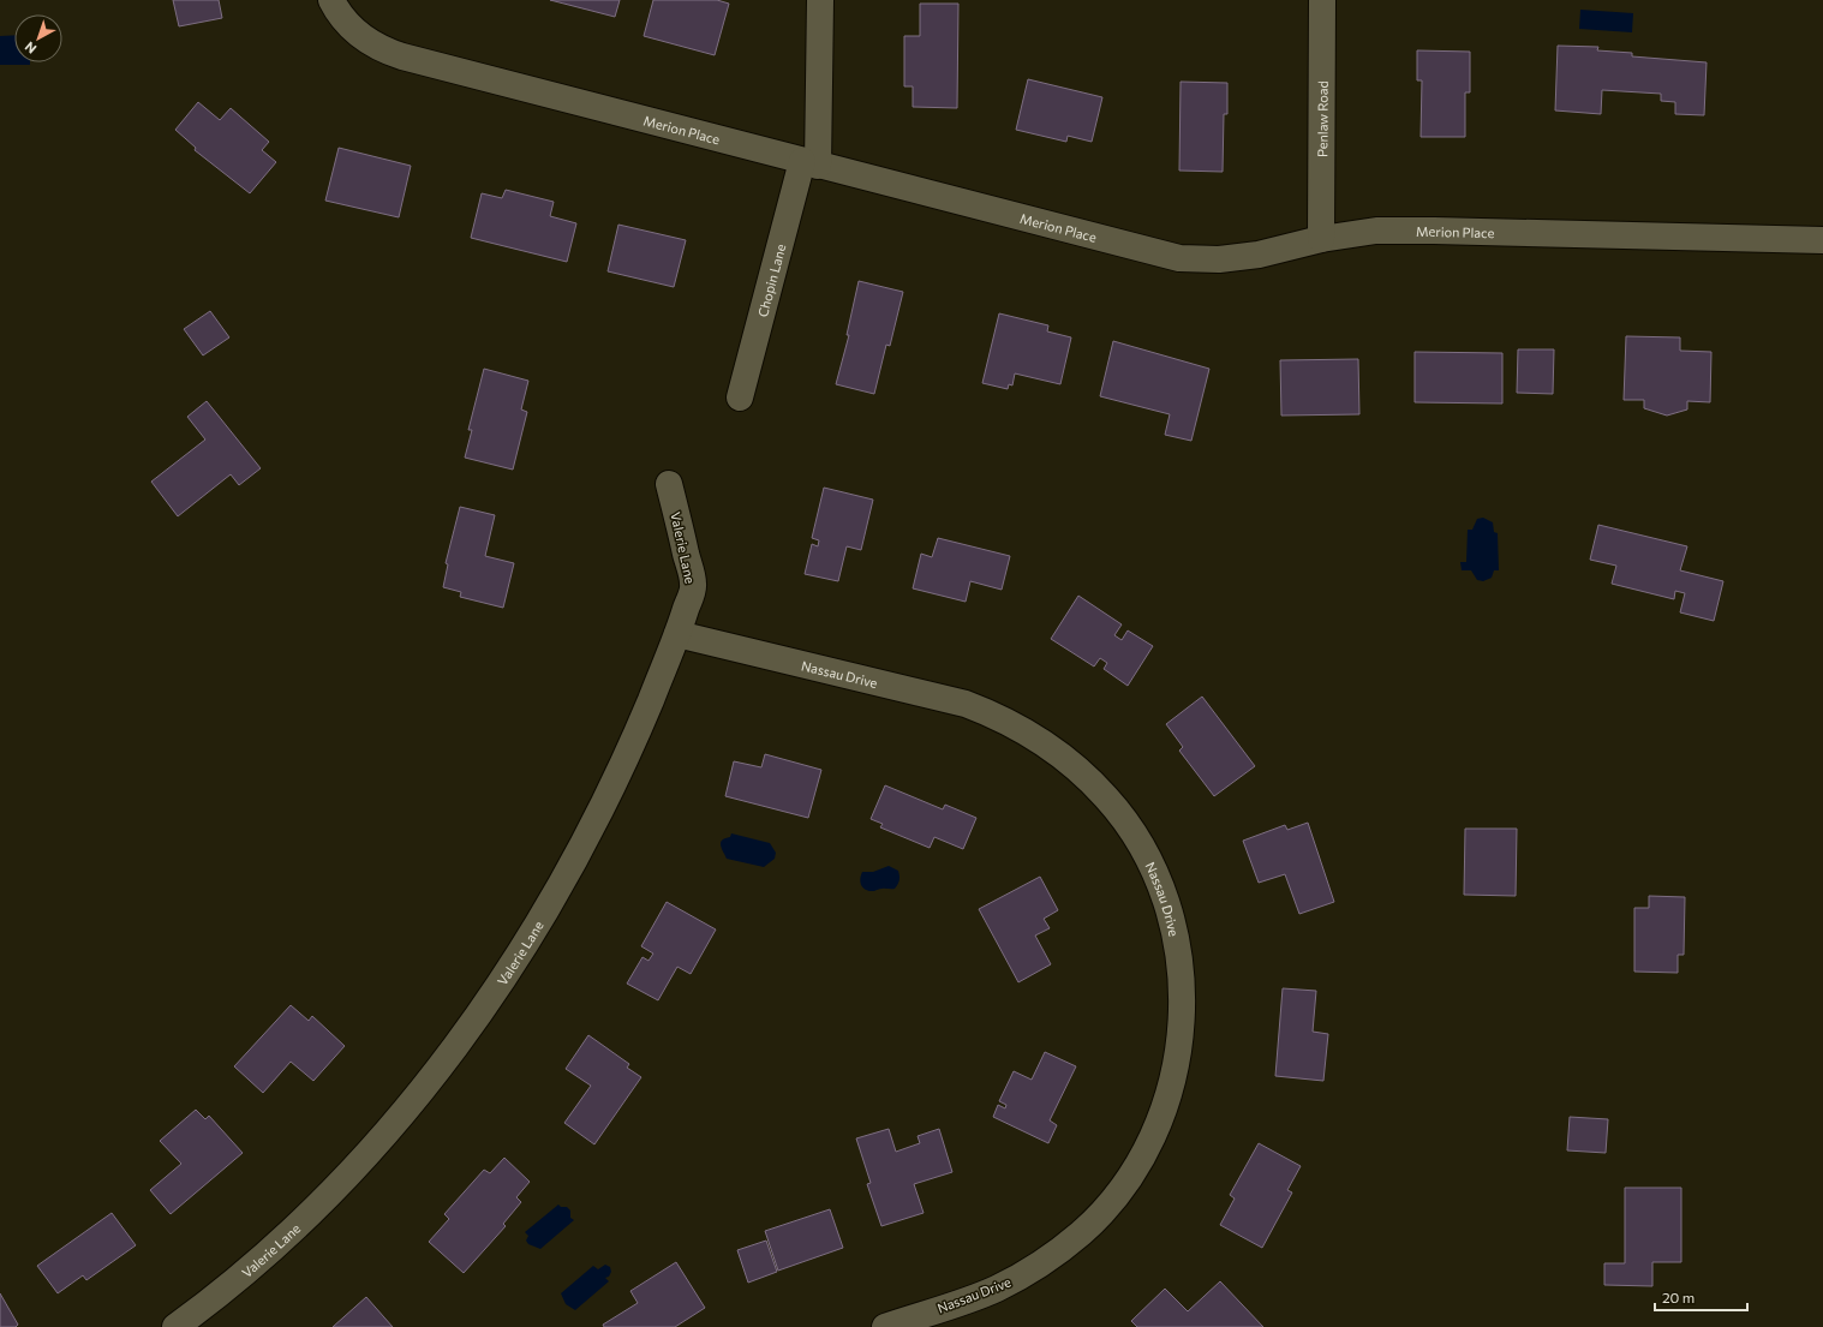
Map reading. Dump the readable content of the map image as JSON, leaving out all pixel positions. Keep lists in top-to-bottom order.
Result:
{
  "streets": {
    "street": [
      "Penlaw Road",
      "Merion Place",
      "Chopin Lane",
      "Valerie Lane",
      "Nassau Drive"
    ]
  },
  "crossings": [
    ["Penlaw Road", "Merion Place"],
    ["Merion Place", "Chopin Lane"],
    ["Valerie Lane", "Nassau Drive"]
  ],
  "scale_bar": "20 m",
  "north": "bottom left"
}
